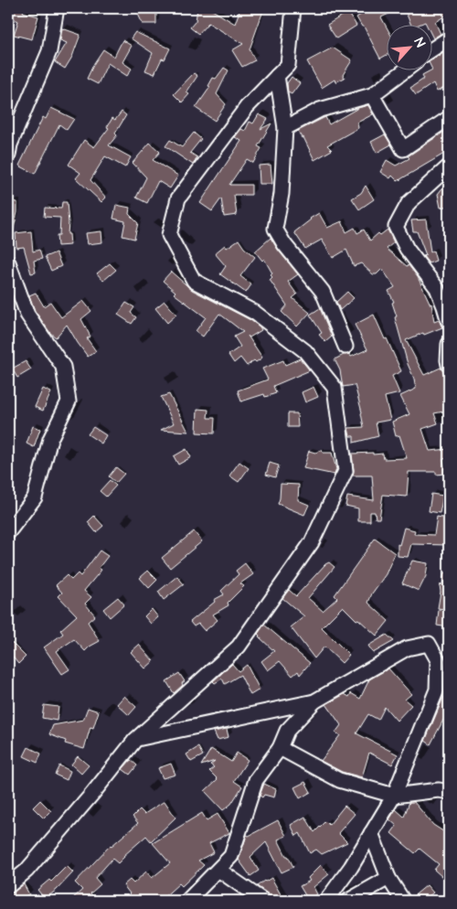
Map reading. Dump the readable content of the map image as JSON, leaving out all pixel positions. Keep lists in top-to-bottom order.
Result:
{
  "north": "top right"
}
